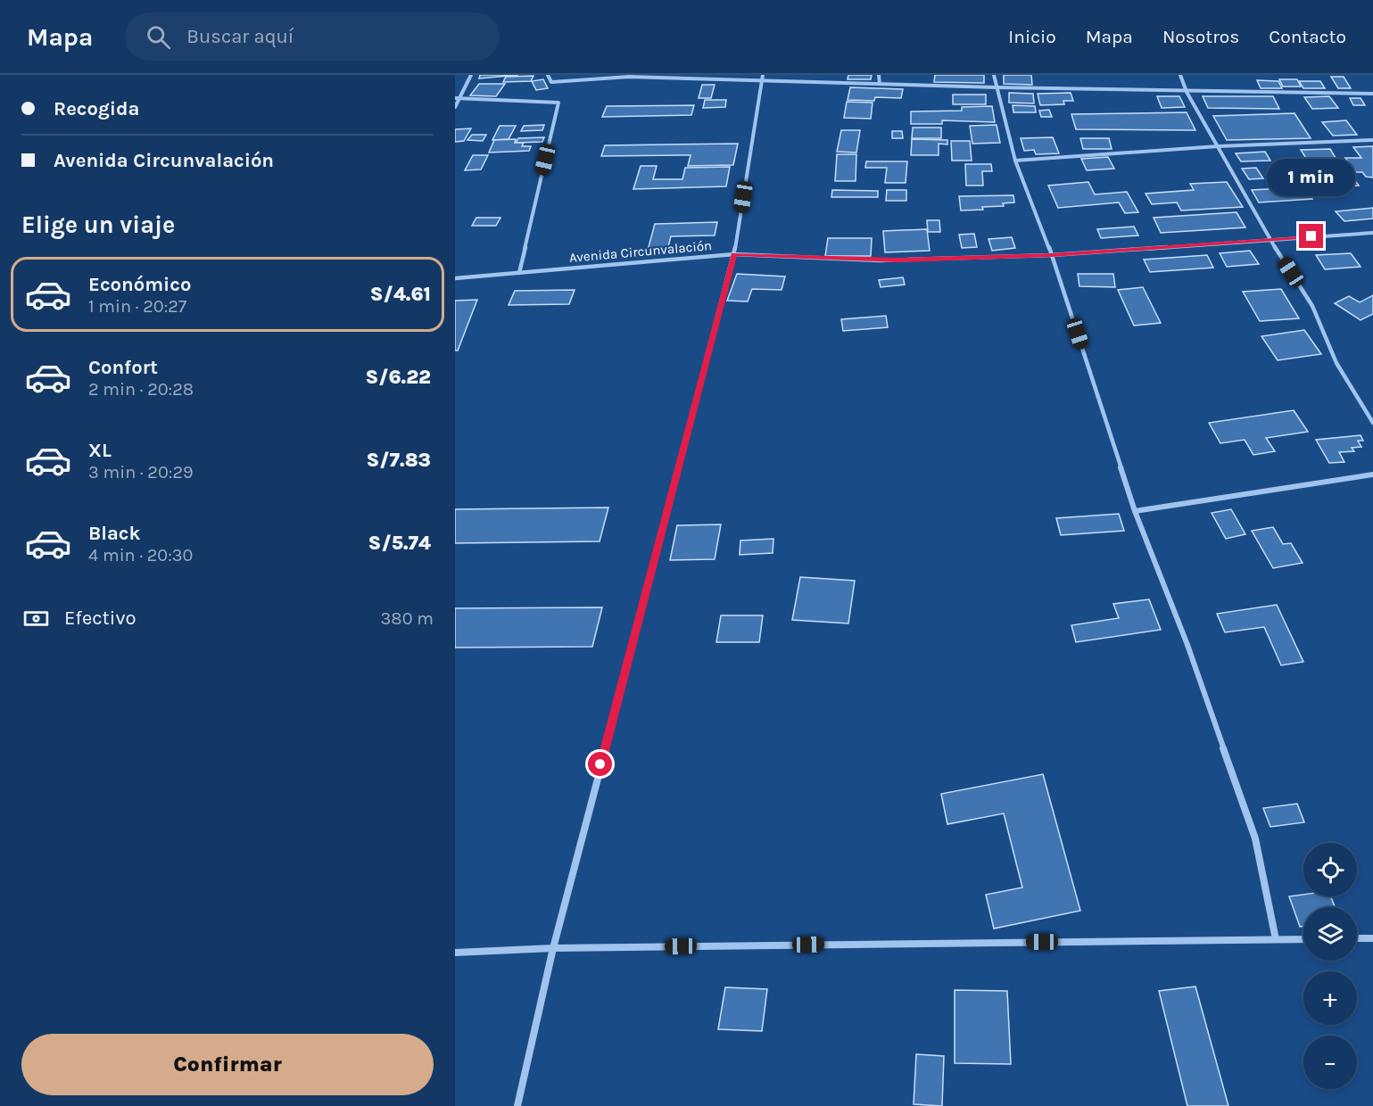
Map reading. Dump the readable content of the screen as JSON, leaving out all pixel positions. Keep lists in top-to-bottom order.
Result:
{
  "streets": {
    "street": ["Avenida Circunvalación"]
  },
  "page": {
    "header": "Mapa",
    "search": "Buscar aquí",
    "nav": [
      "Inicio",
      "Mapa",
      "Nosotros",
      "Contacto"
    ],
    "banner": ["Recogida", "Avenida Circunvalación"],
    "bubble": "1 min",
    "heading": "Elige un viaje",
    "list": [
      {
        "name": "Económico",
        "note": "1 min · 20:27",
        "value": "S/4.61"
      },
      {
        "name": "Confort",
        "note": "2 min · 20:28",
        "value": "S/6.22"
      },
      {
        "name": "XL",
        "note": "3 min · 20:29",
        "value": "S/7.83"
      },
      {
        "name": "Black",
        "note": "4 min · 20:30",
        "value": "S/5.74"
      }
    ],
    "pay": ["Efectivo", "380 m"],
    "map_buttons": ["+", "−"],
    "buttons": "Confirmar"
  }
}
